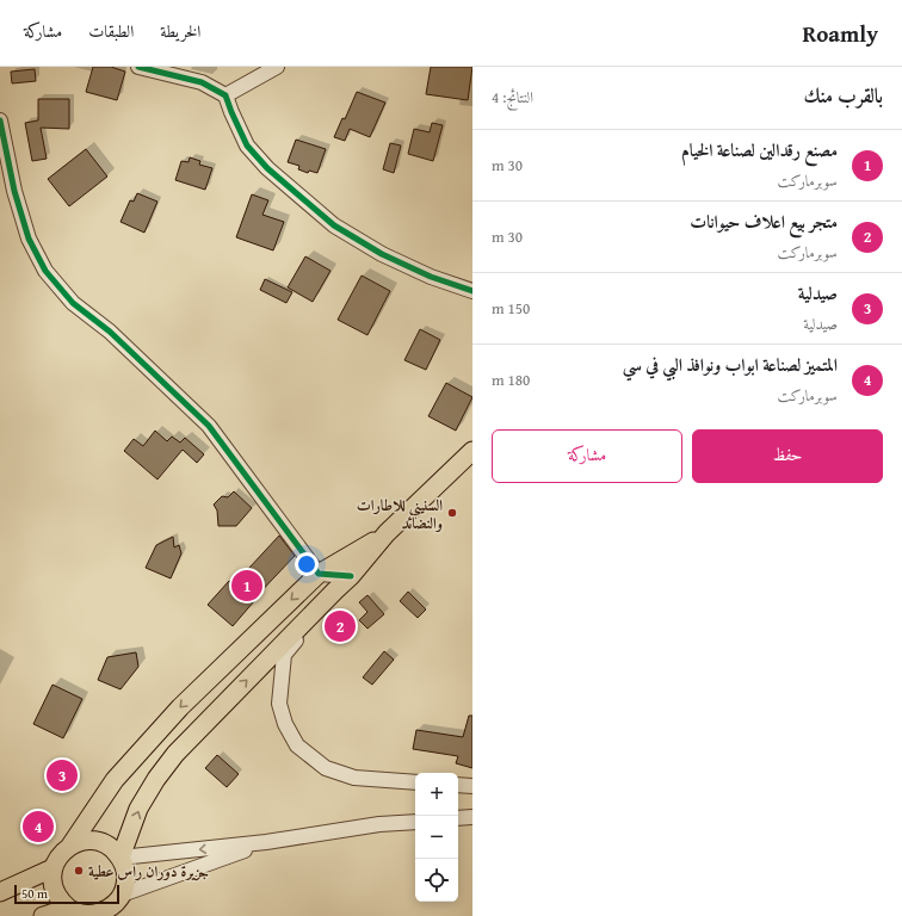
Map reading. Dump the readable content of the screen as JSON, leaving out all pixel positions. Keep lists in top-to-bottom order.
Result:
{
  "places": ["السنيني للاطارات والنضائد", "جزيرة دوران راس عطية"],
  "scale_bar": "50 m",
  "page": {
    "header": "Roamly",
    "nav": ["الخريطة", "الطبقات", "مشاركة"],
    "heading": ["بالقرب منك", "النتائج: 4"],
    "list": [
      {
        "mark": "1",
        "name": "مصنع رقدالين لصناعة الخيام",
        "note": "سوبرماركت",
        "value": "30 m"
      },
      {
        "mark": "2",
        "name": "متجر بيع اعلاف حيوانات",
        "note": "سوبرماركت",
        "value": "30 m"
      },
      {
        "mark": "3",
        "name": "صيدلية",
        "note": "صيدلية",
        "value": "150 m"
      },
      {
        "mark": "4",
        "name": "المتميز لصناعة ابواب ونوافذ البي في سي",
        "note": "سوبرماركت",
        "value": "180 m"
      }
    ],
    "buttons": ["حفظ", "مشاركة"],
    "pins": [
      "1",
      "2",
      "3",
      "4"
    ],
    "map_buttons": ["+", "−"],
    "scale": "50 m"
  }
}
